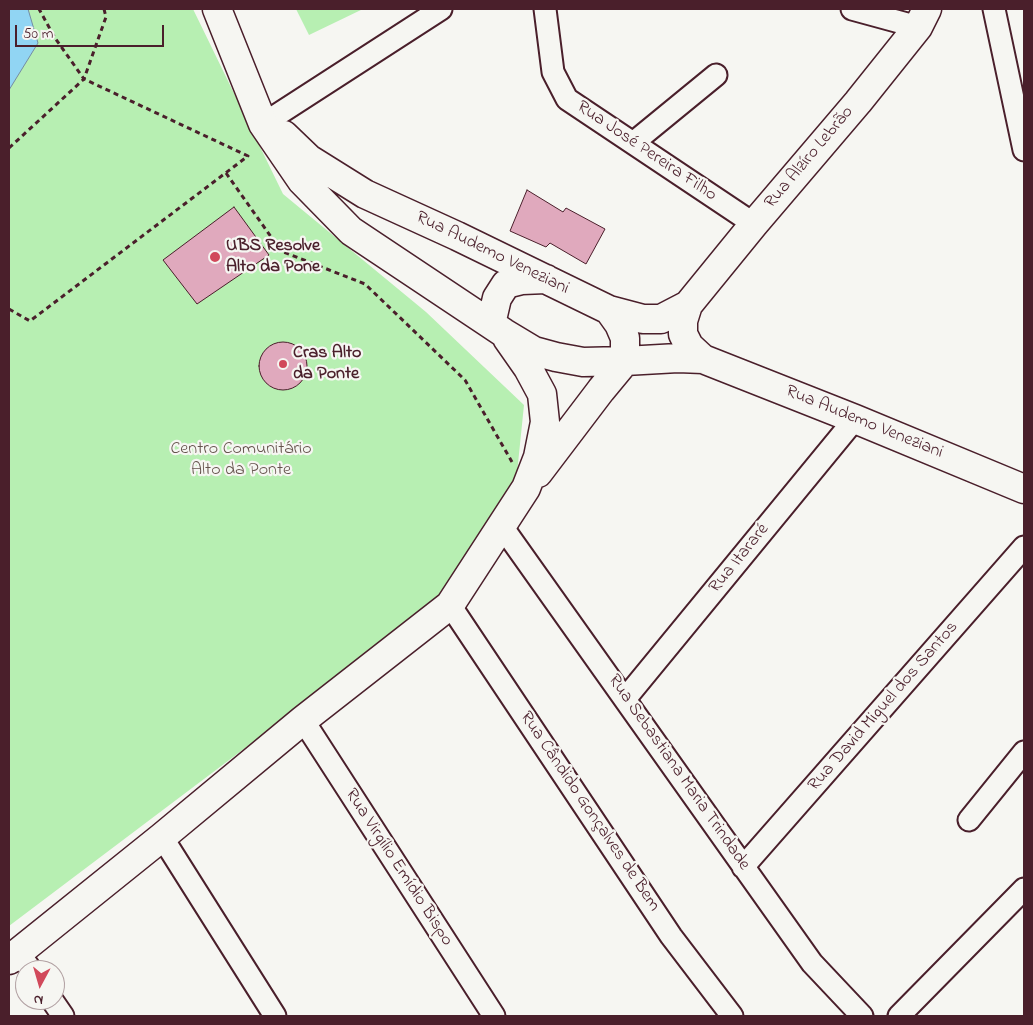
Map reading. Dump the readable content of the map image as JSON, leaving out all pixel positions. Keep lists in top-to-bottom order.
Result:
{
  "streets": {
    "main road": ["Rua Alzíro Lebrão", "Rua Audemo Veneziani"],
    "street": [
      "Rua José Pereira Filho",
      "Rua Itararé",
      "Rua David Miguel dos Santos",
      "Rua Sebastiana Maria Trindade",
      "Rua Cândido Gonçalves de Bem",
      "Rua Virgílio Emídio Bispo"
    ]
  },
  "crossings": [
    ["Rua José Pereira Filho", "Rua Alzíro Lebrão"],
    ["Rua Alzíro Lebrão", "Rua Audemo Veneziani"],
    ["Rua Audemo Veneziani", "Rua Itararé"],
    ["Rua Itararé", "Rua Sebastiana Maria Trindade"],
    ["Rua David Miguel dos Santos", "Rua Sebastiana Maria Trindade"]
  ],
  "parks": ["Centro Comunitário Alto da Ponte"],
  "places": ["UBS Resolve Alto da Pone", "Cras Alto da Ponte"],
  "scale_bar": "50 m",
  "north": "bottom"
}
